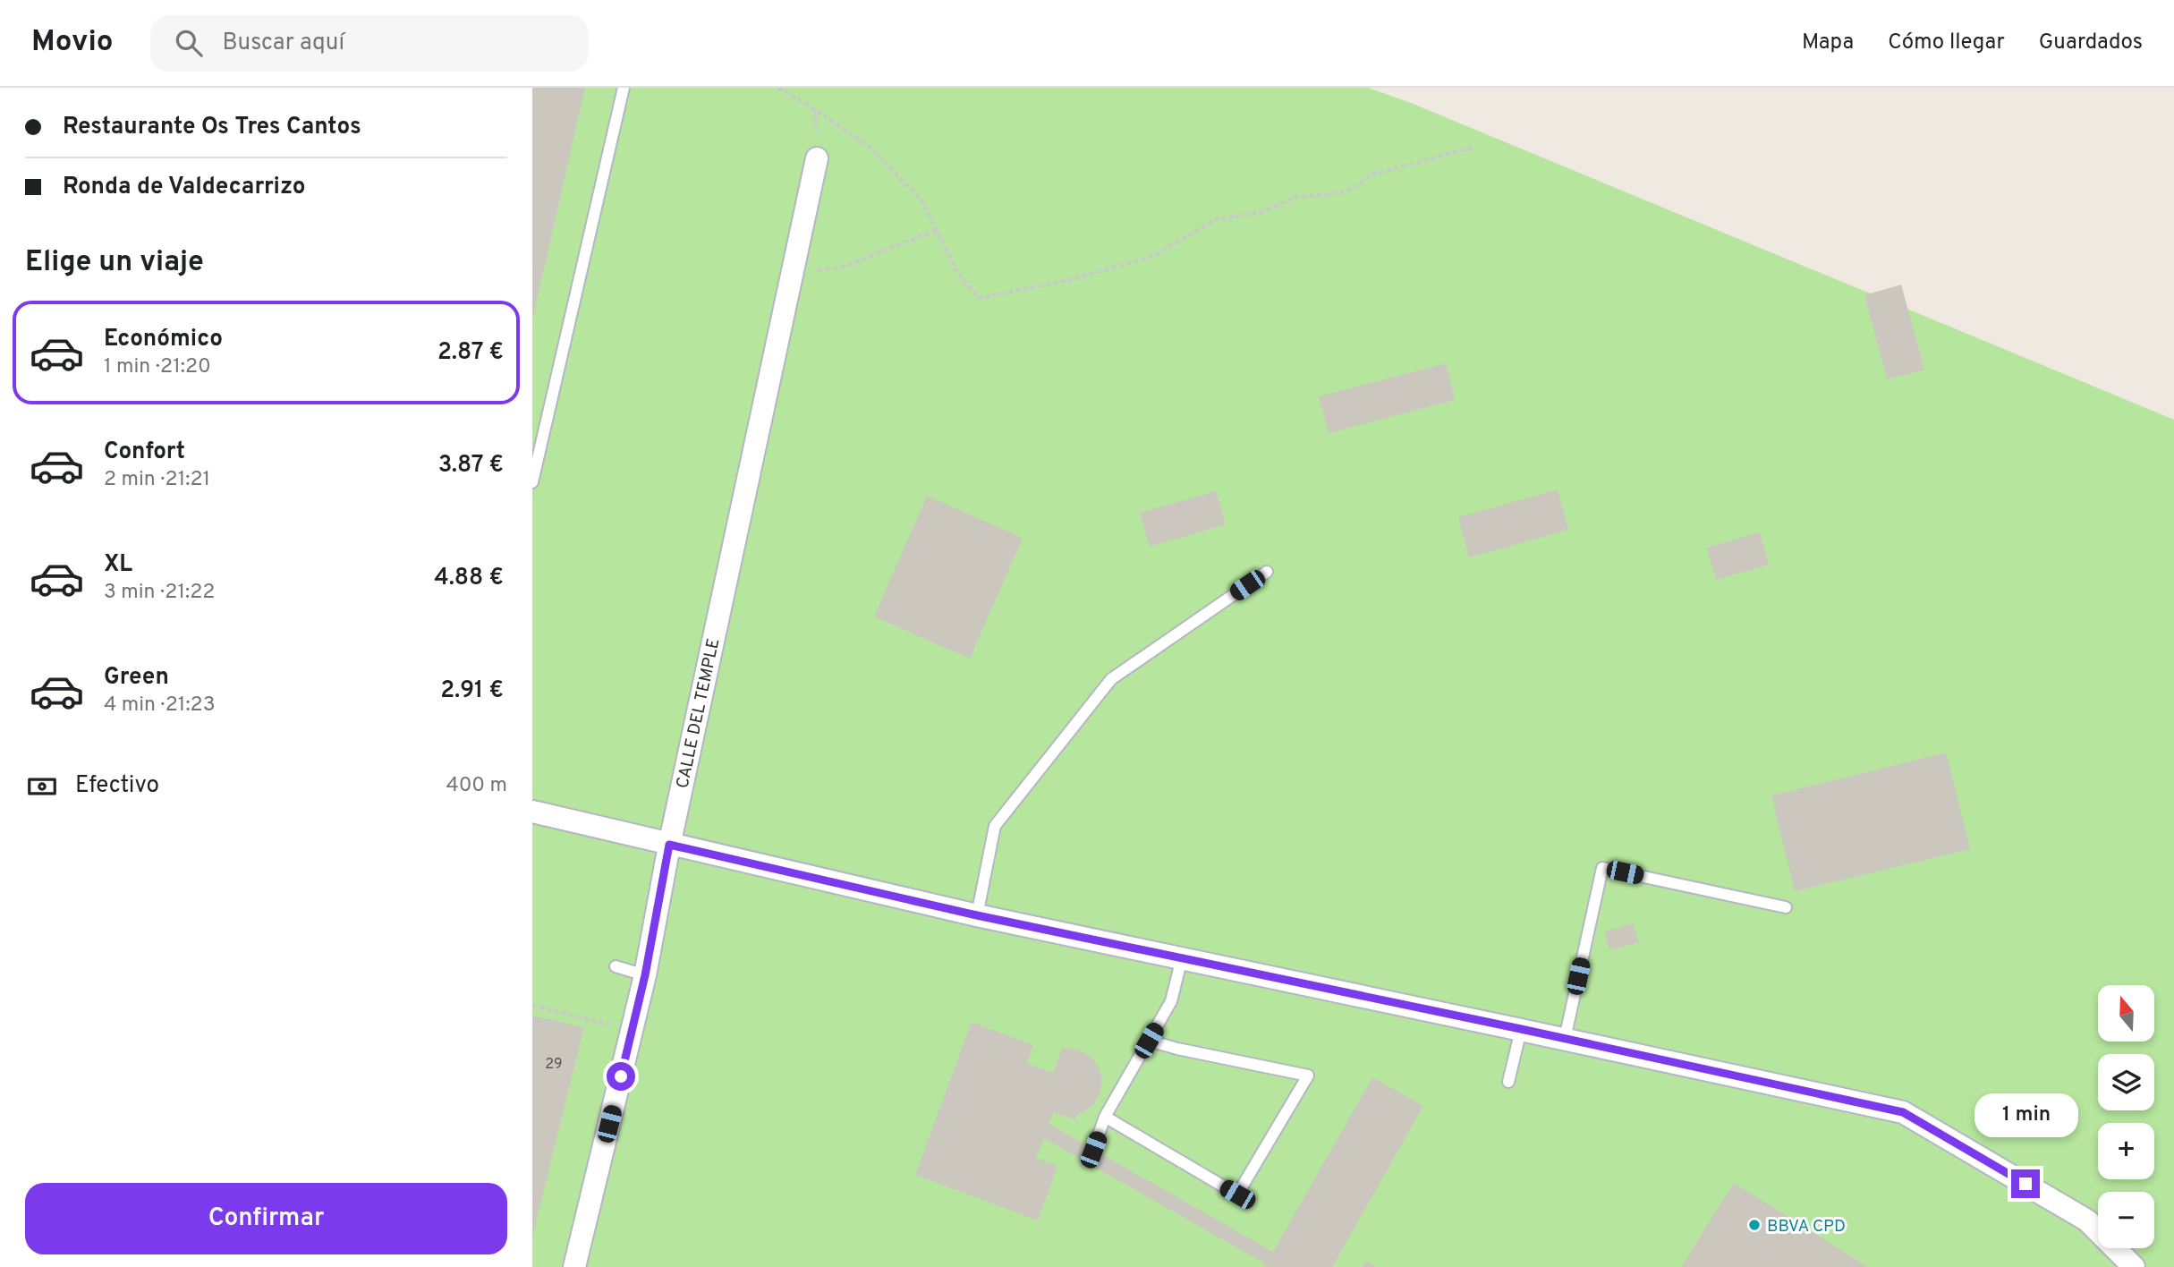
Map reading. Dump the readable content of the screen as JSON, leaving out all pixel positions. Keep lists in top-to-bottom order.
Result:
{
  "streets": {
    "street": ["CALLE DEL TEMPLE"]
  },
  "places": ["BBVA CPD"],
  "house_numbers": ["29"],
  "north": "top",
  "page": {
    "header": "Movio",
    "search": "Buscar aquí",
    "nav": ["Mapa", "Cómo llegar", "Guardados"],
    "banner": ["Restaurante Os Tres Cantos", "Ronda de Valdecarrizo"],
    "heading": "Elige un viaje",
    "list": [
      {
        "name": "Económico",
        "note": "1 min · 21:20",
        "value": "2.87 €"
      },
      {
        "name": "Confort",
        "note": "2 min · 21:21",
        "value": "3.87 €"
      },
      {
        "name": "XL",
        "note": "3 min · 21:22",
        "value": "4.88 €"
      },
      {
        "name": "Green",
        "note": "4 min · 21:23",
        "value": "2.91 €"
      }
    ],
    "pay": ["Efectivo", "400 m"],
    "map_buttons": ["+", "−"],
    "bubble": "1 min",
    "buttons": "Confirmar"
  }
}
